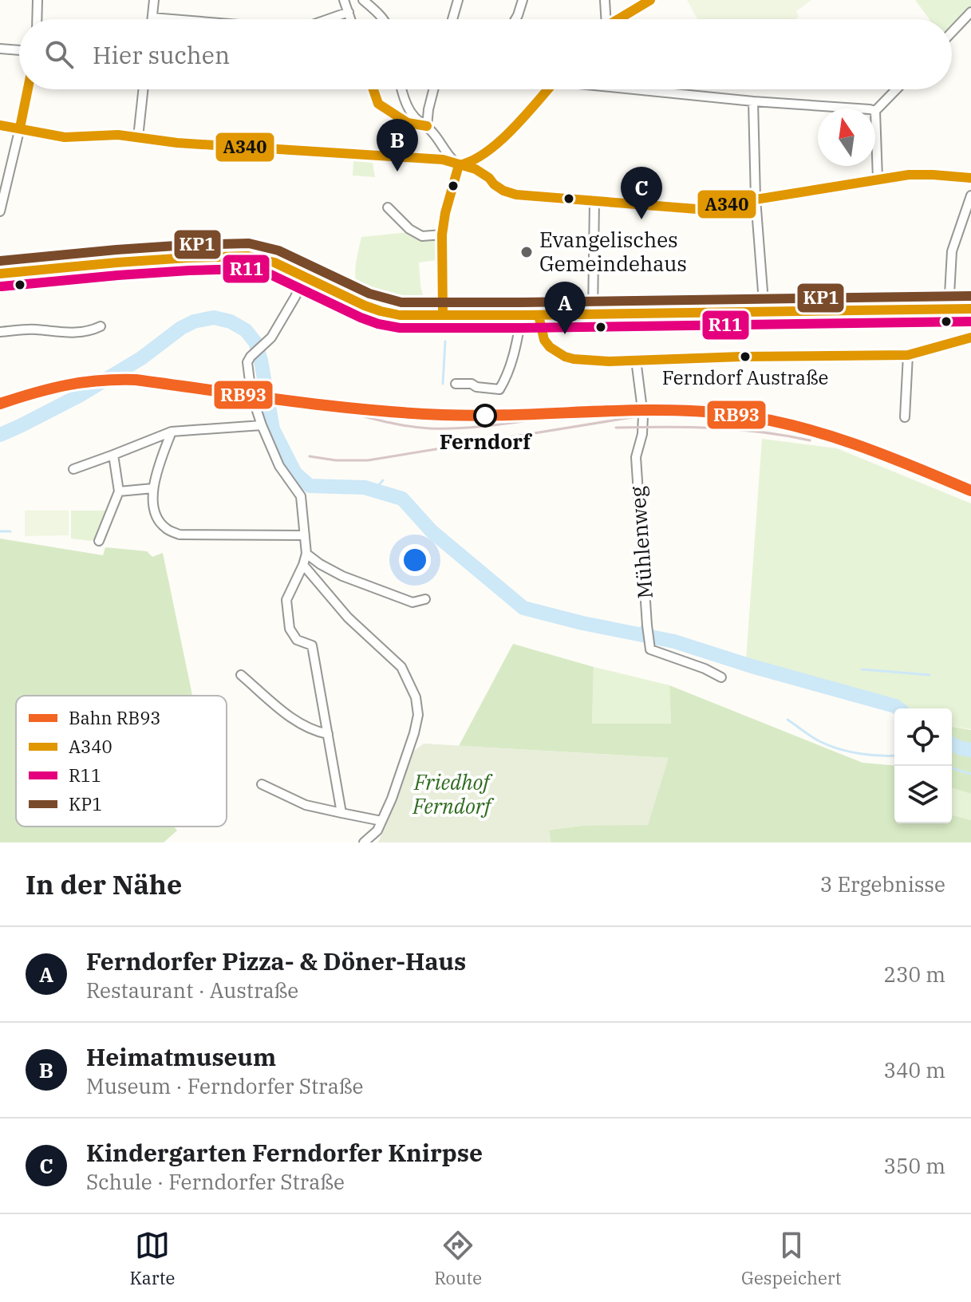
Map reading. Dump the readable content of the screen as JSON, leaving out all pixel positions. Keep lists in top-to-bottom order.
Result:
{
  "streets": {
    "street": ["Mühlenweg"]
  },
  "parks": ["Friedhof Ferndorf"],
  "places": ["Evangelisches Gemeindehaus", "Ferndorf Austraße", "Ferndorf"],
  "lines": [
    "transit line A340",
    "transit line KP1",
    "transit line R11",
    "rail line RB93"
  ],
  "legend": [
    "Bahn RB93",
    "A340",
    "R11",
    "KP1"
  ],
  "north": "top",
  "page": {
    "search": "Hier suchen",
    "pins": ["B", "C", "A"],
    "heading": ["In der Nähe", "3 Ergebnisse"],
    "list": [
      {
        "mark": "A",
        "name": "Ferndorfer Pizza- & Döner-Haus",
        "note": "Restaurant · Austraße",
        "value": "230 m"
      },
      {
        "mark": "B",
        "name": "Heimatmuseum",
        "note": "Museum · Ferndorfer Straße",
        "value": "340 m"
      },
      {
        "mark": "C",
        "name": "Kindergarten Ferndorfer Knirpse",
        "note": "Schule · Ferndorfer Straße",
        "value": "350 m"
      }
    ],
    "nav": ["Karte", "Route", "Gespeichert"]
  }
}
